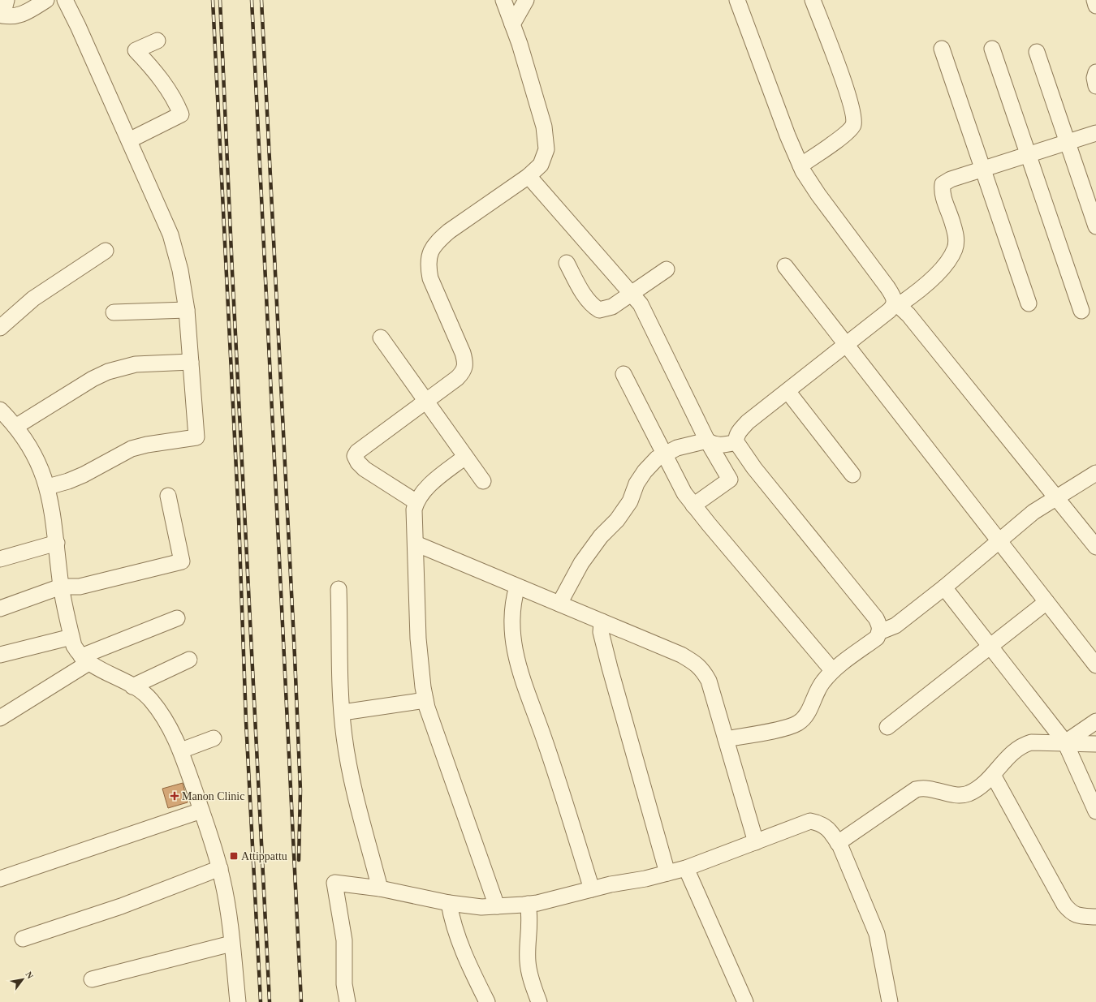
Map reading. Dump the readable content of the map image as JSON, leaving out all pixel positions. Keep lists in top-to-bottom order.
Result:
{
  "places": {
    "health": ["Manon Clinic"],
    "transit": ["Attippattu"]
  },
  "north": "top right"
}
